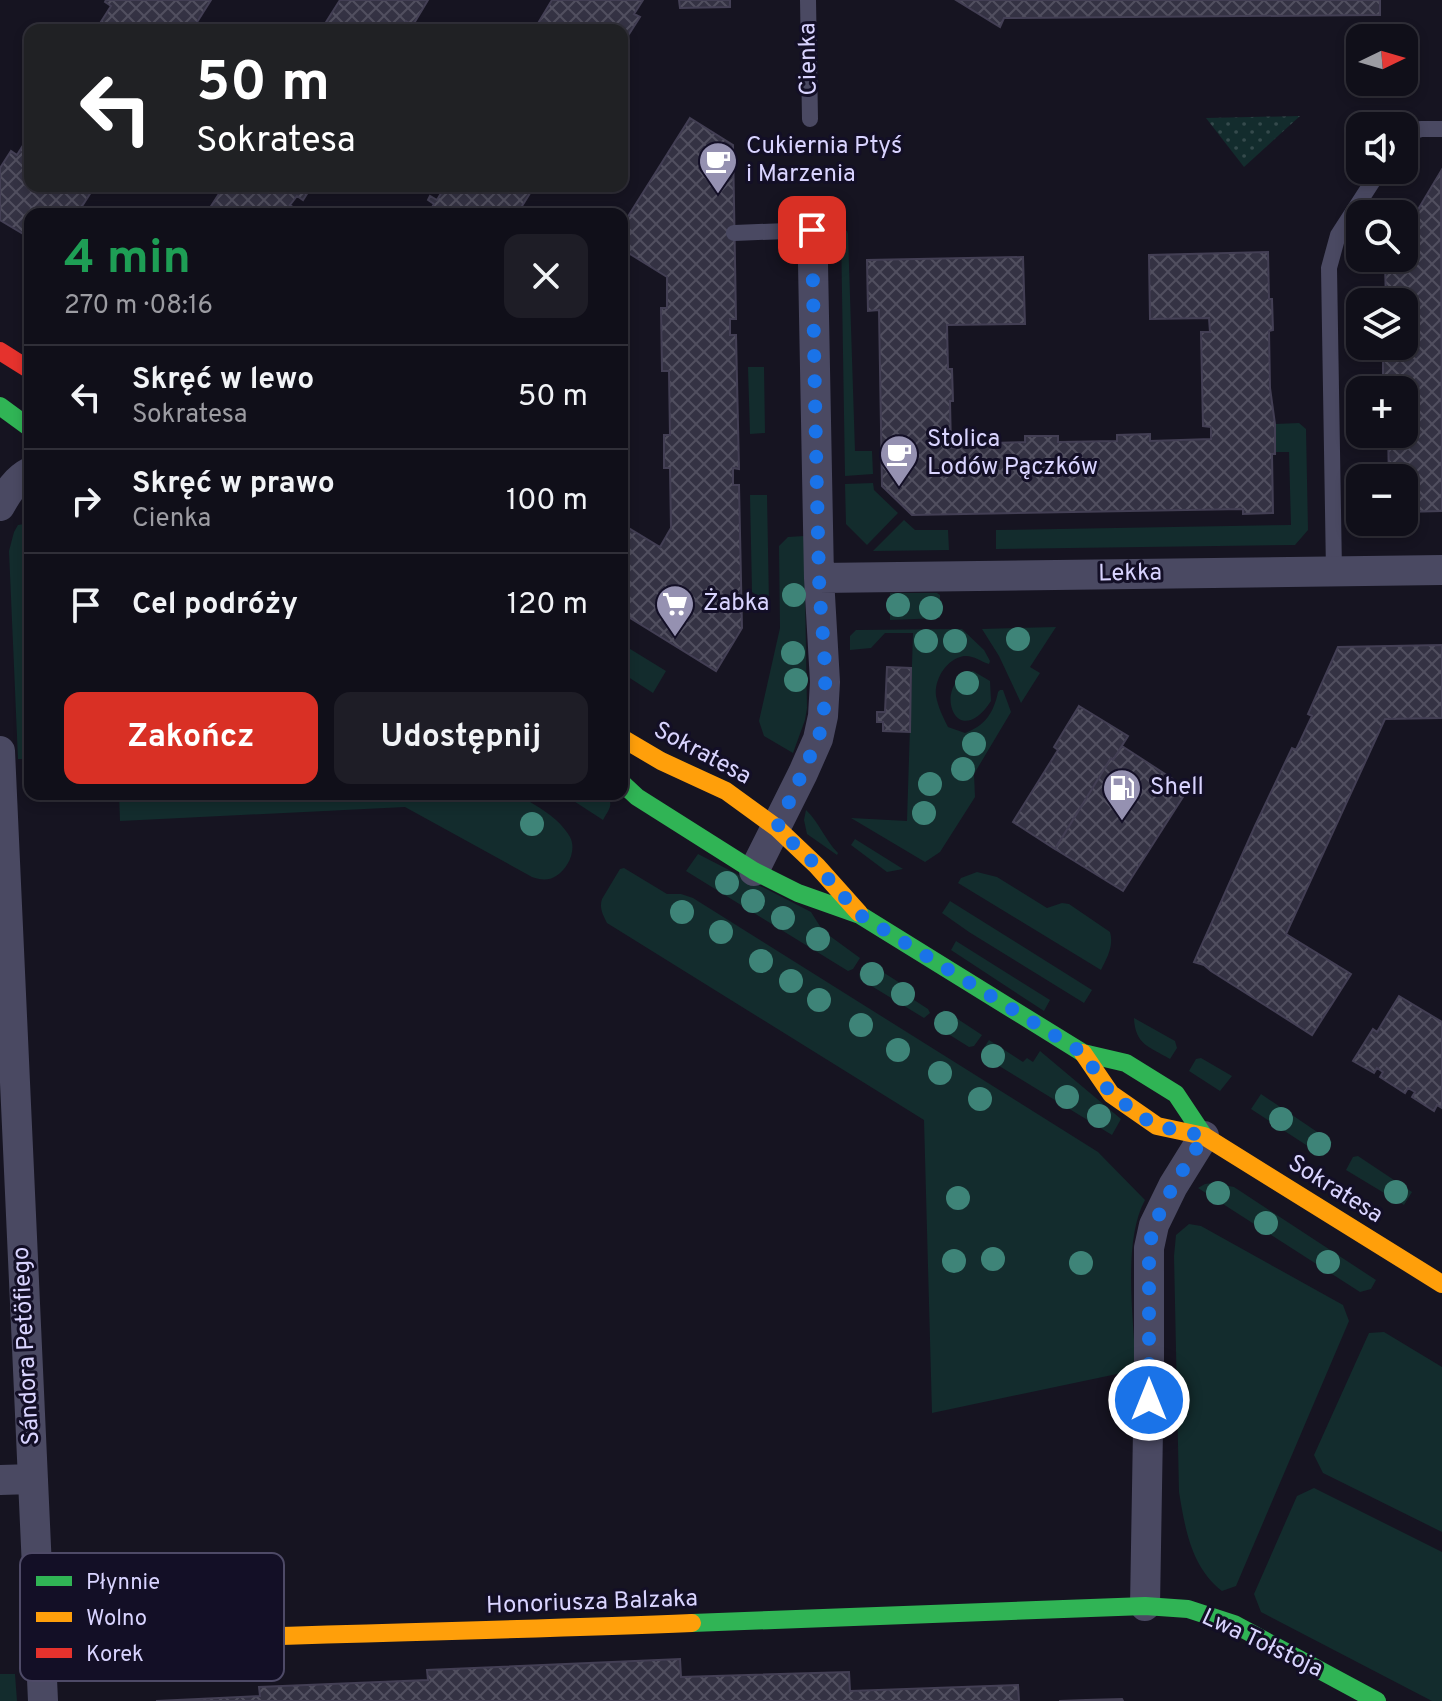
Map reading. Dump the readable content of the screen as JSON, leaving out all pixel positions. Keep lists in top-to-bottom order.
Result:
{
  "streets": {
    "street": [
      "Lekka",
      "Sokratesa",
      "Sándora Petöfiego",
      "Honoriusza Balzaka",
      "Lwa Tołstoja"
    ],
    "lane": ["Cienka"]
  },
  "crossings": [
    ["Honoriusza Balzaka", "Lwa Tołstoja"]
  ],
  "places": {
    "cafe": ["Cukiernia Ptyś i Marzenia", "Stolica Lodów Pączków"],
    "supermarket": ["Żabka"],
    "fuel station": ["Shell"]
  },
  "legend": ["Płynnie", "Wolno", "Korek"],
  "north": "right",
  "page": {
    "map_buttons": ["+", "−"],
    "turn": ["50 m", "Sokratesa"],
    "heading": ["4 min", "270 m · 08:16"],
    "list": [
      {
        "name": "Skręć w lewo",
        "note": "Sokratesa",
        "value": "50 m"
      },
      {
        "name": "Skręć w prawo",
        "note": "Cienka",
        "value": "100 m"
      },
      {
        "name": "Cel podróży",
        "value": "120 m"
      }
    ],
    "buttons": ["Zakończ", "Udostępnij"]
  }
}
